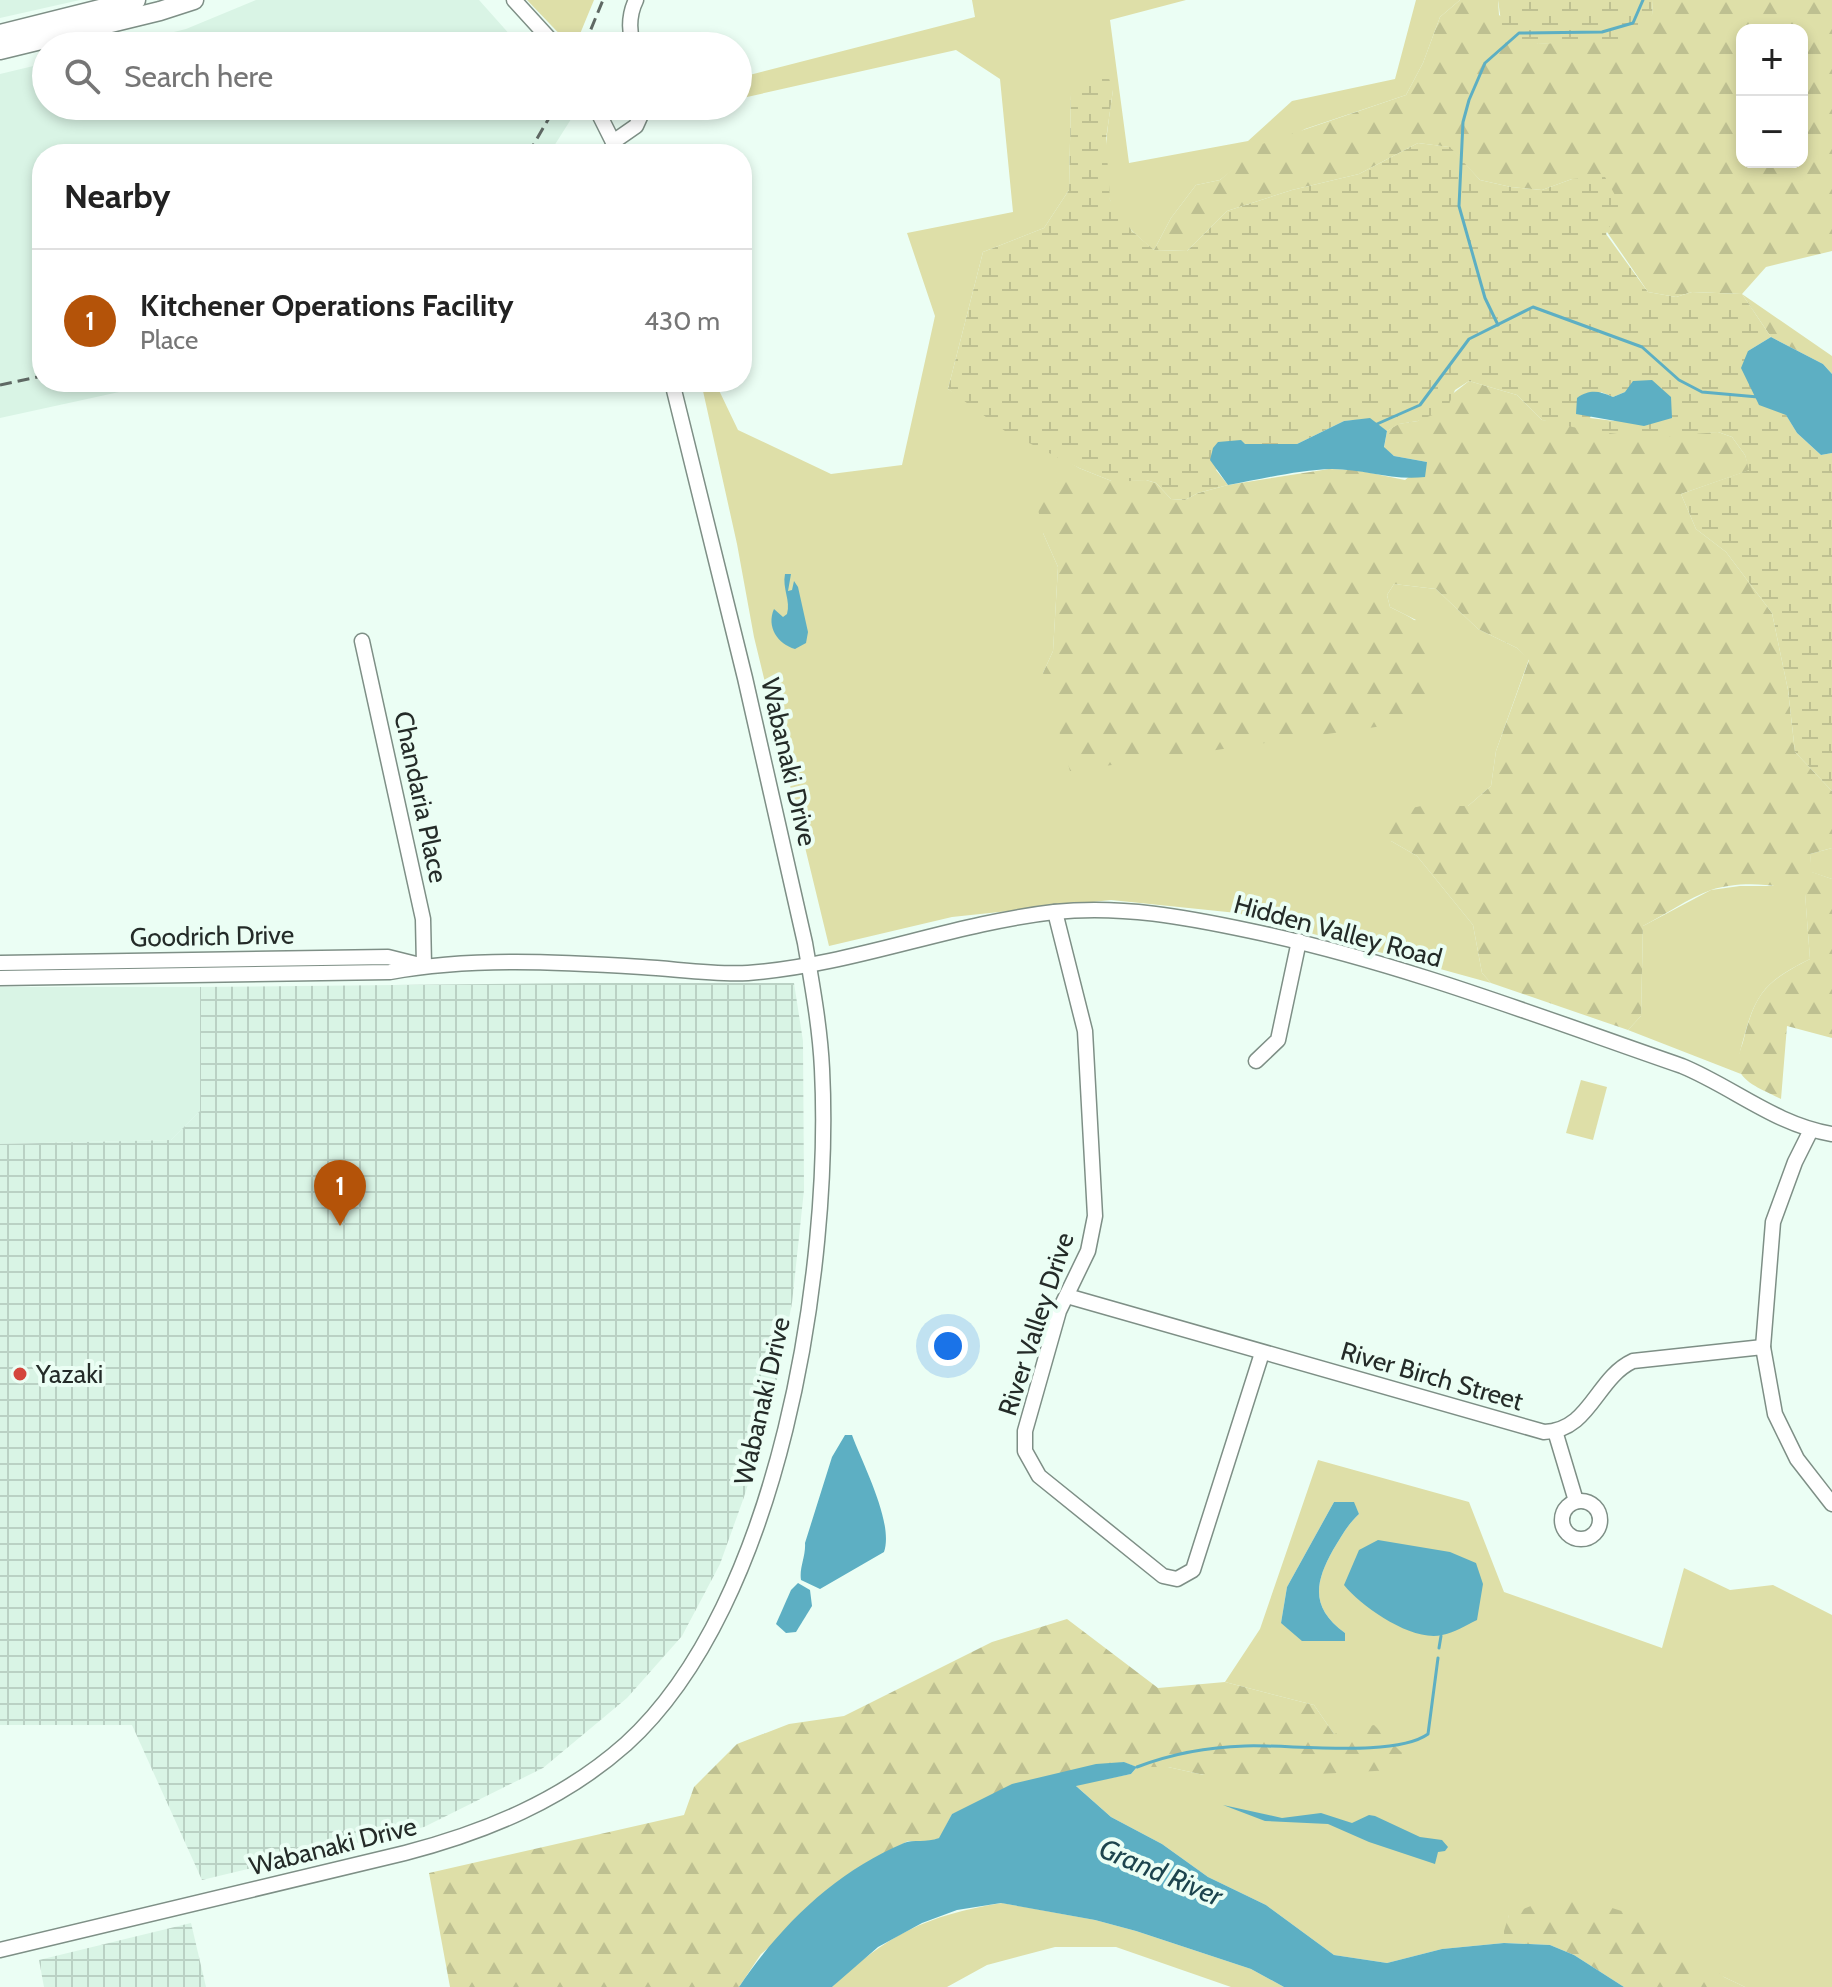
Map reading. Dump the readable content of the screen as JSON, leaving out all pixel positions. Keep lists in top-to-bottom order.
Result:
{
  "streets": {
    "street": [
      "Wabanaki Drive",
      "Chandaria Place",
      "Hidden Valley Road",
      "Goodrich Drive",
      "River Valley Drive",
      "River Birch Street"
    ]
  },
  "crossings": [
    ["Wabanaki Drive", "Hidden Valley Road"],
    ["Wabanaki Drive", "Goodrich Drive"],
    ["Chandaria Place", "Goodrich Drive"],
    ["Hidden Valley Road", "Goodrich Drive"],
    ["Hidden Valley Road", "River Valley Drive"],
    ["River Valley Drive", "River Birch Street"]
  ],
  "water": ["Grand River"],
  "places": ["Yazaki"],
  "page": {
    "map_buttons": ["+", "−"],
    "search": "Search here",
    "heading": "Nearby",
    "list": [
      {
        "mark": "1",
        "name": "Kitchener Operations Facility",
        "note": "Place",
        "value": "430 m"
      }
    ],
    "pins": "1"
  }
}
